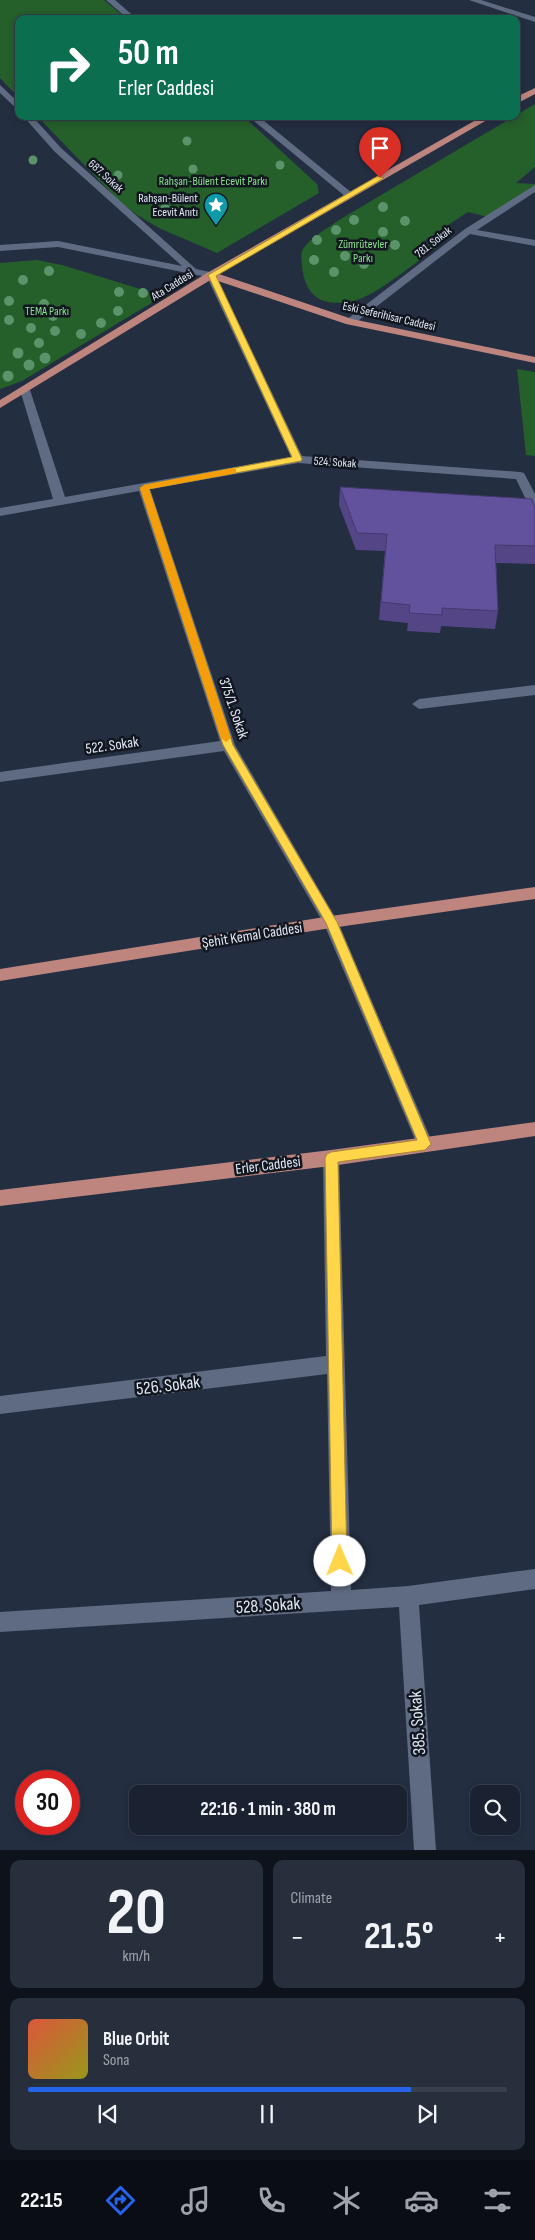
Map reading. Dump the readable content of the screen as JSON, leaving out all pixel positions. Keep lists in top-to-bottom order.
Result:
{
  "streets": {
    "main road": [
      "Ata Caddesi",
      "Eski Seferihisar Caddesi",
      "Şehit Kemal Caddesi",
      "Erler Caddesi"
    ],
    "street": [
      "687. Sokak",
      "781. Sokak",
      "524. Sokak",
      "375/1. Sokak",
      "522. Sokak",
      "526. Sokak",
      "528. Sokak",
      "385. Sokak"
    ]
  },
  "crossings": [
    ["781. Sokak", "Eski Seferihisar Caddesi"],
    ["Ata Caddesi", "Eski Seferihisar Caddesi"],
    ["524. Sokak", "375/1. Sokak"],
    ["375/1. Sokak", "522. Sokak"],
    ["375/1. Sokak", "Şehit Kemal Caddesi"],
    ["375/1. Sokak", "Erler Caddesi"],
    ["528. Sokak", "385. Sokak"]
  ],
  "parks": ["Rahşan-Bülent Ecevit Parkı", "Zümrütevler Parkı", "TEMA Parkı"],
  "places": {
    "place": ["Rahşan-Bülent Ecevit Anıtı"]
  },
  "page": {
    "turn": ["50 m", "Erler Caddesi"],
    "limit": "30",
    "trip": "22:16 · 1 min · 380 m",
    "tile": [
      ["20", "km/h"],
      "Climate"
    ],
    "heat": ["−", "21.5°", "+"],
    "song": ["Blue Orbit", "Sona"],
    "tabs": "22:15"
  }
}
